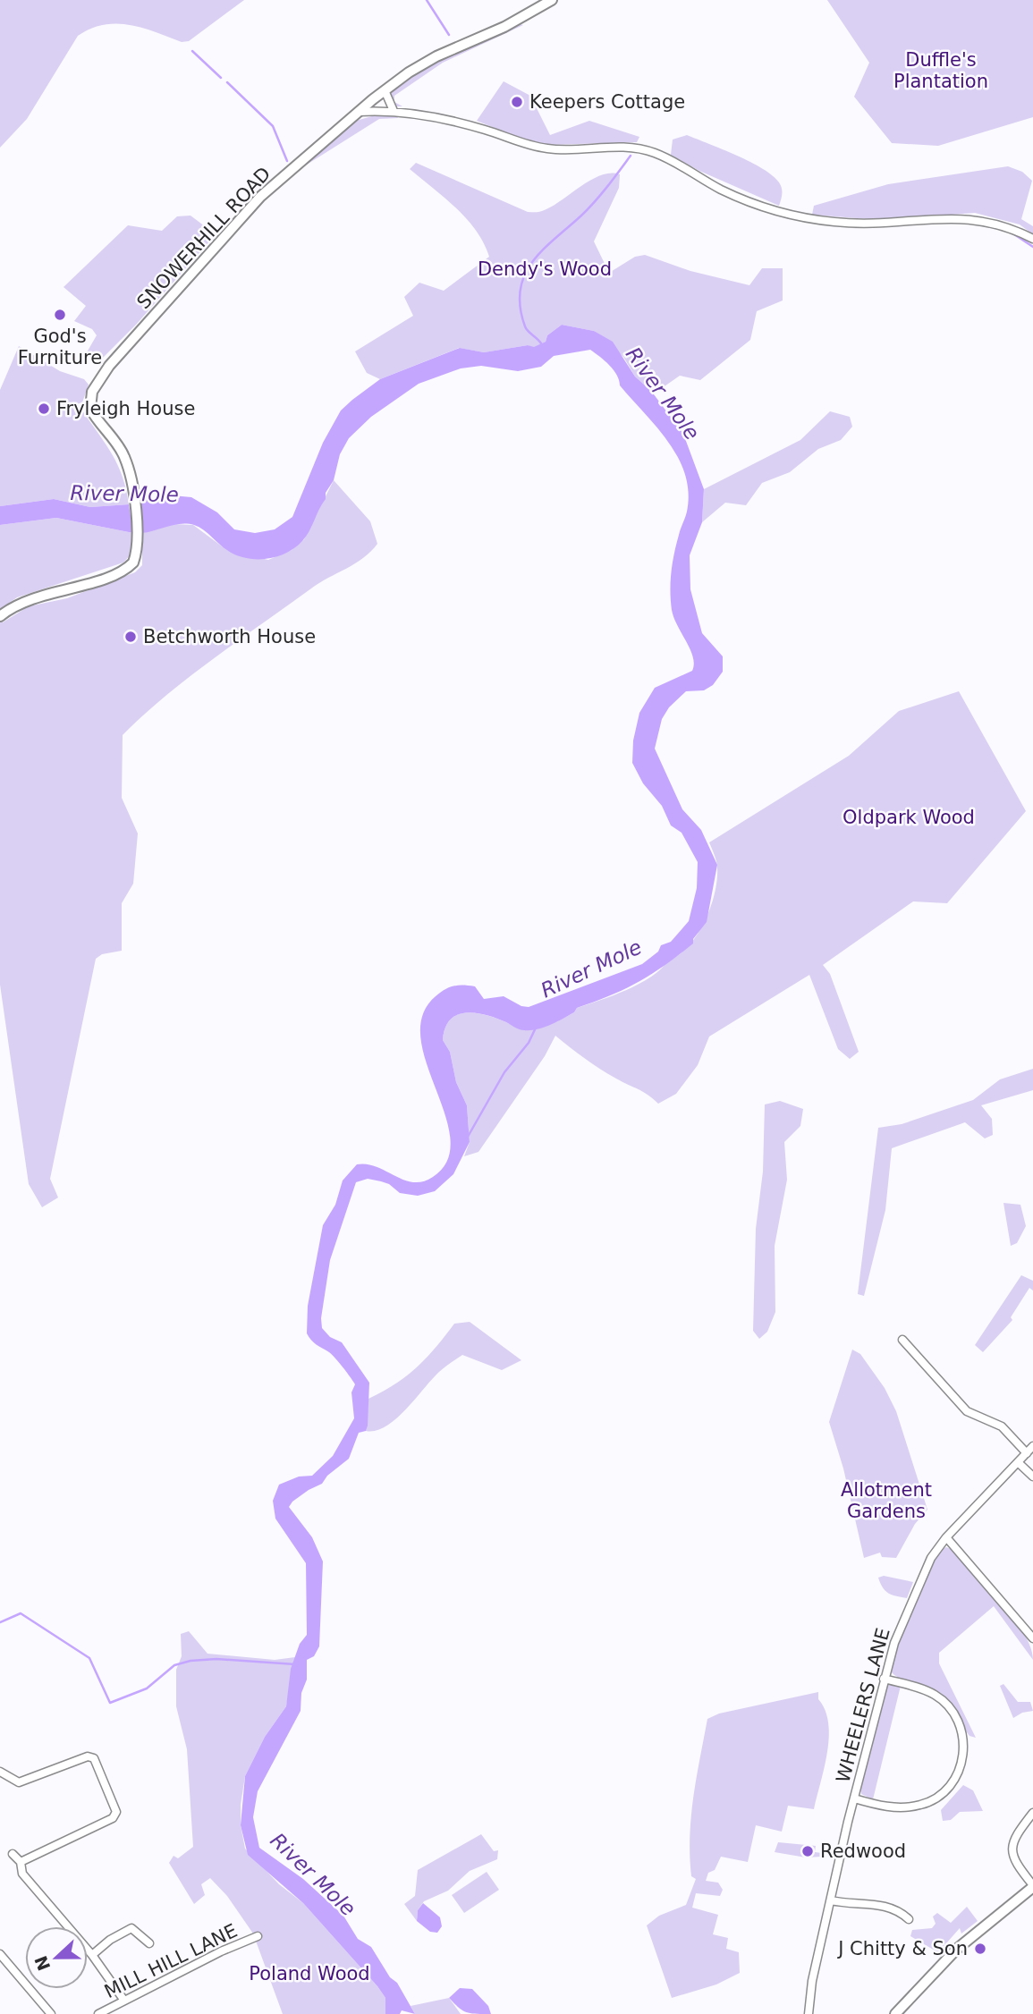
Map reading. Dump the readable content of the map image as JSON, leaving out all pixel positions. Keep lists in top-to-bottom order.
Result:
{
  "streets": {
    "street": ["SNOWERHILL ROAD", "WHEELERS LANE", "MILL HILL LANE"]
  },
  "water": ["River Mole"],
  "parks": [
    "Duffle's Plantation",
    "Dendy's Wood",
    "Oldpark Wood",
    "Allotment Gardens",
    "Poland Wood"
  ],
  "places": [
    "Keepers Cottage",
    "God's Furniture",
    "Fryleigh House",
    "Betchworth House",
    "Redwood",
    "J Chitty & Son"
  ],
  "north": "left"
}
